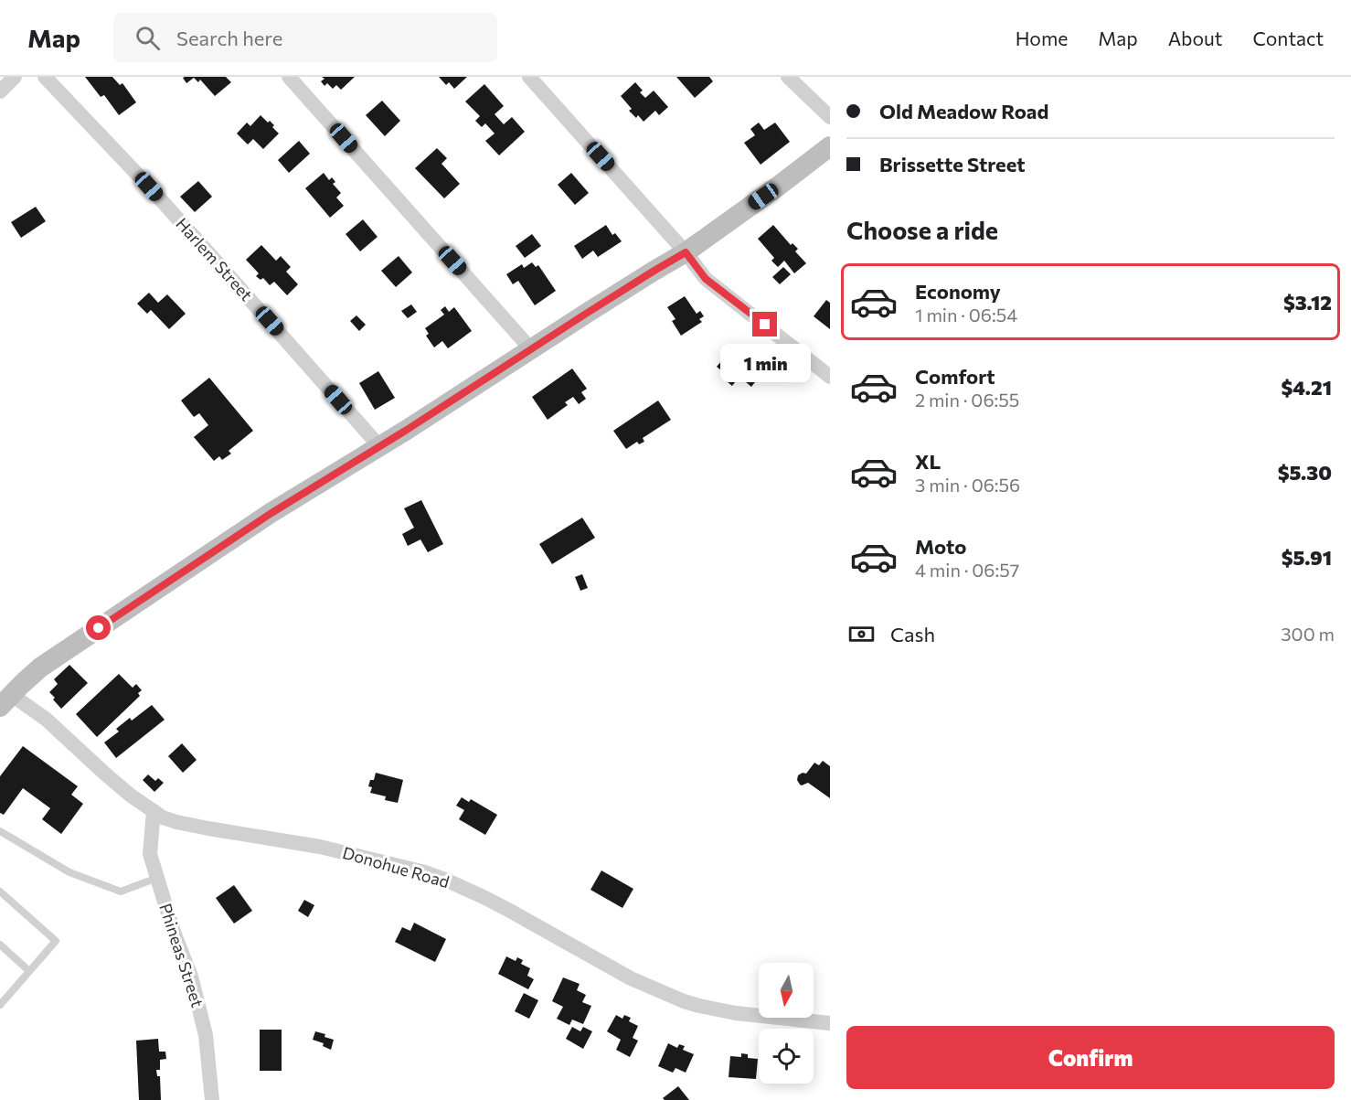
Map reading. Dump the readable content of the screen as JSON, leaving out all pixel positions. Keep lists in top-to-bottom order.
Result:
{
  "streets": {
    "street": ["Harlem Street", "Donohue Road", "Phineas Street"]
  },
  "crossings": [
    ["Donohue Road", "Phineas Street"]
  ],
  "north": "bottom",
  "page": {
    "header": "Map",
    "search": "Search here",
    "nav": [
      "Home",
      "Map",
      "About",
      "Contact"
    ],
    "banner": ["Old Meadow Road", "Brissette Street"],
    "heading": "Choose a ride",
    "list": [
      {
        "name": "Economy",
        "note": "1 min · 06:54",
        "value": "$3.12"
      },
      {
        "name": "Comfort",
        "note": "2 min · 06:55",
        "value": "$4.21"
      },
      {
        "name": "XL",
        "note": "3 min · 06:56",
        "value": "$5.30"
      },
      {
        "name": "Moto",
        "note": "4 min · 06:57",
        "value": "$5.91"
      }
    ],
    "bubble": "1 min",
    "pay": ["Cash", "300 m"],
    "buttons": "Confirm"
  }
}
